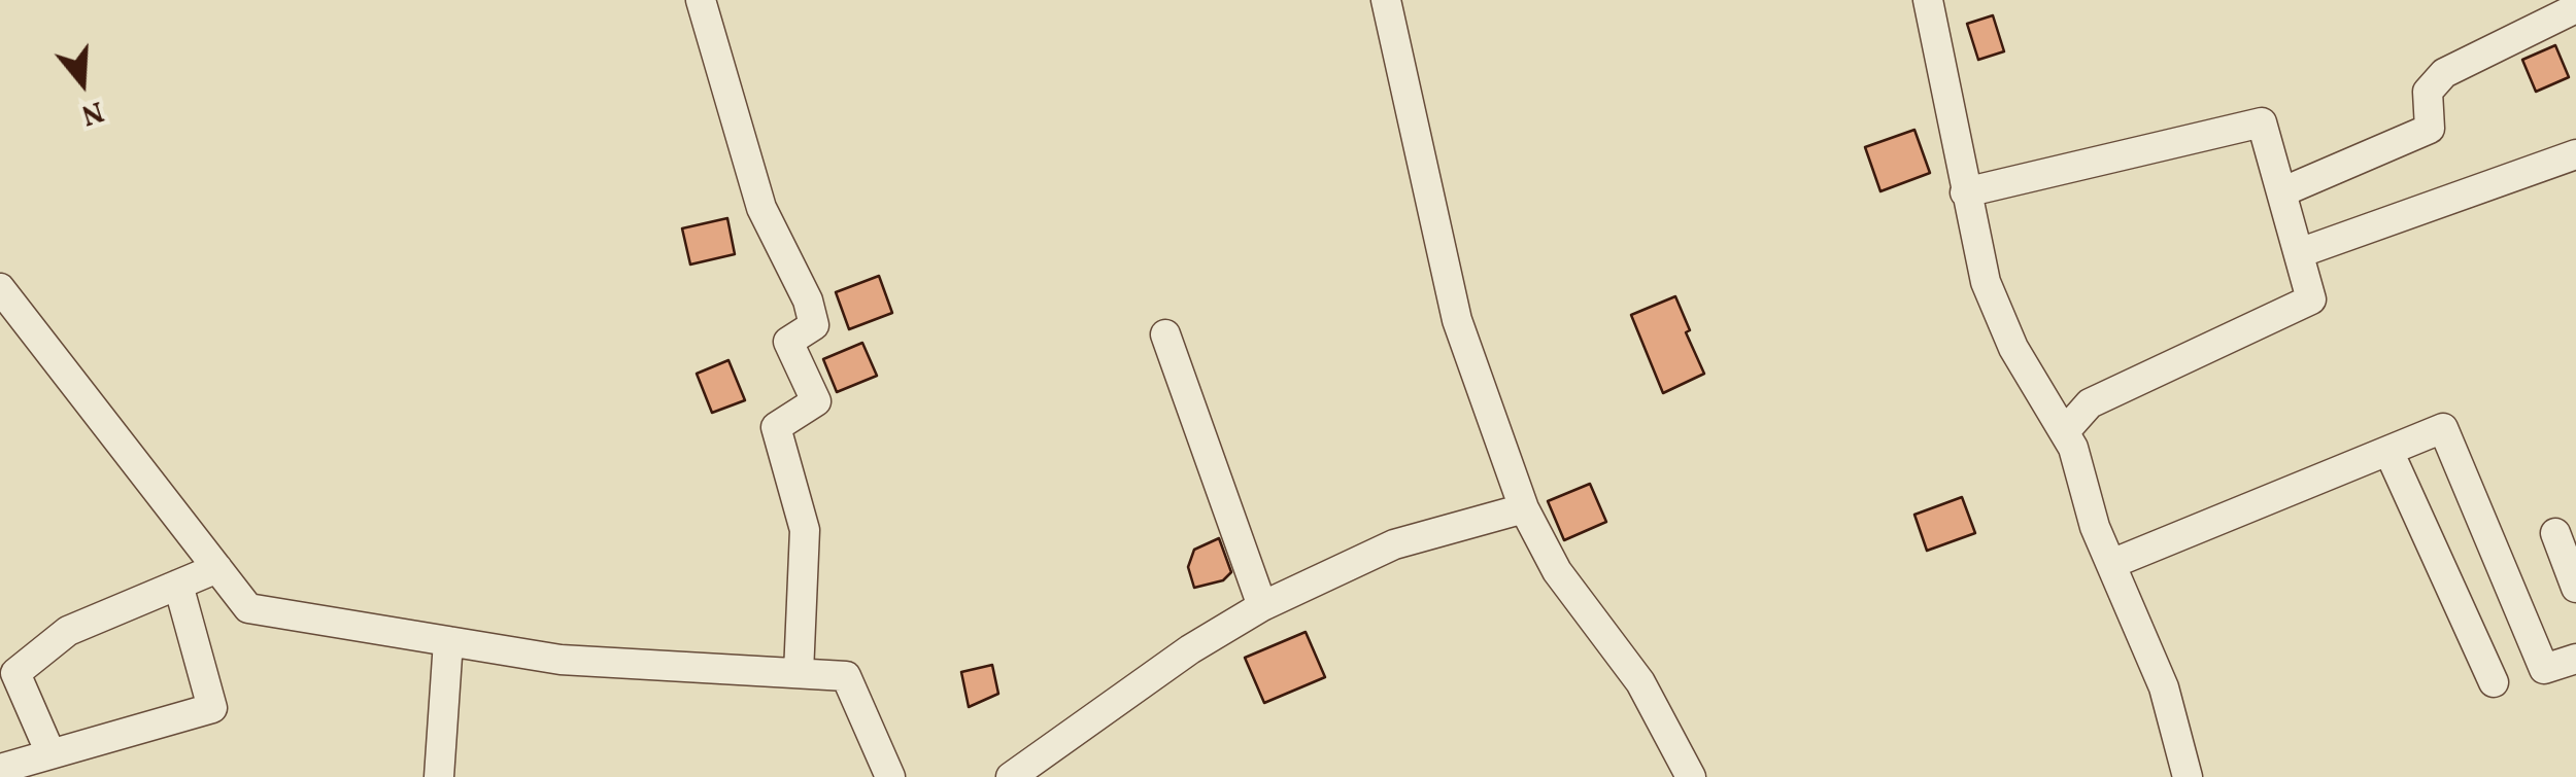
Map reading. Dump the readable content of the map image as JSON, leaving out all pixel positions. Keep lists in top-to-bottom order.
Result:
{
  "north": "bottom"
}
